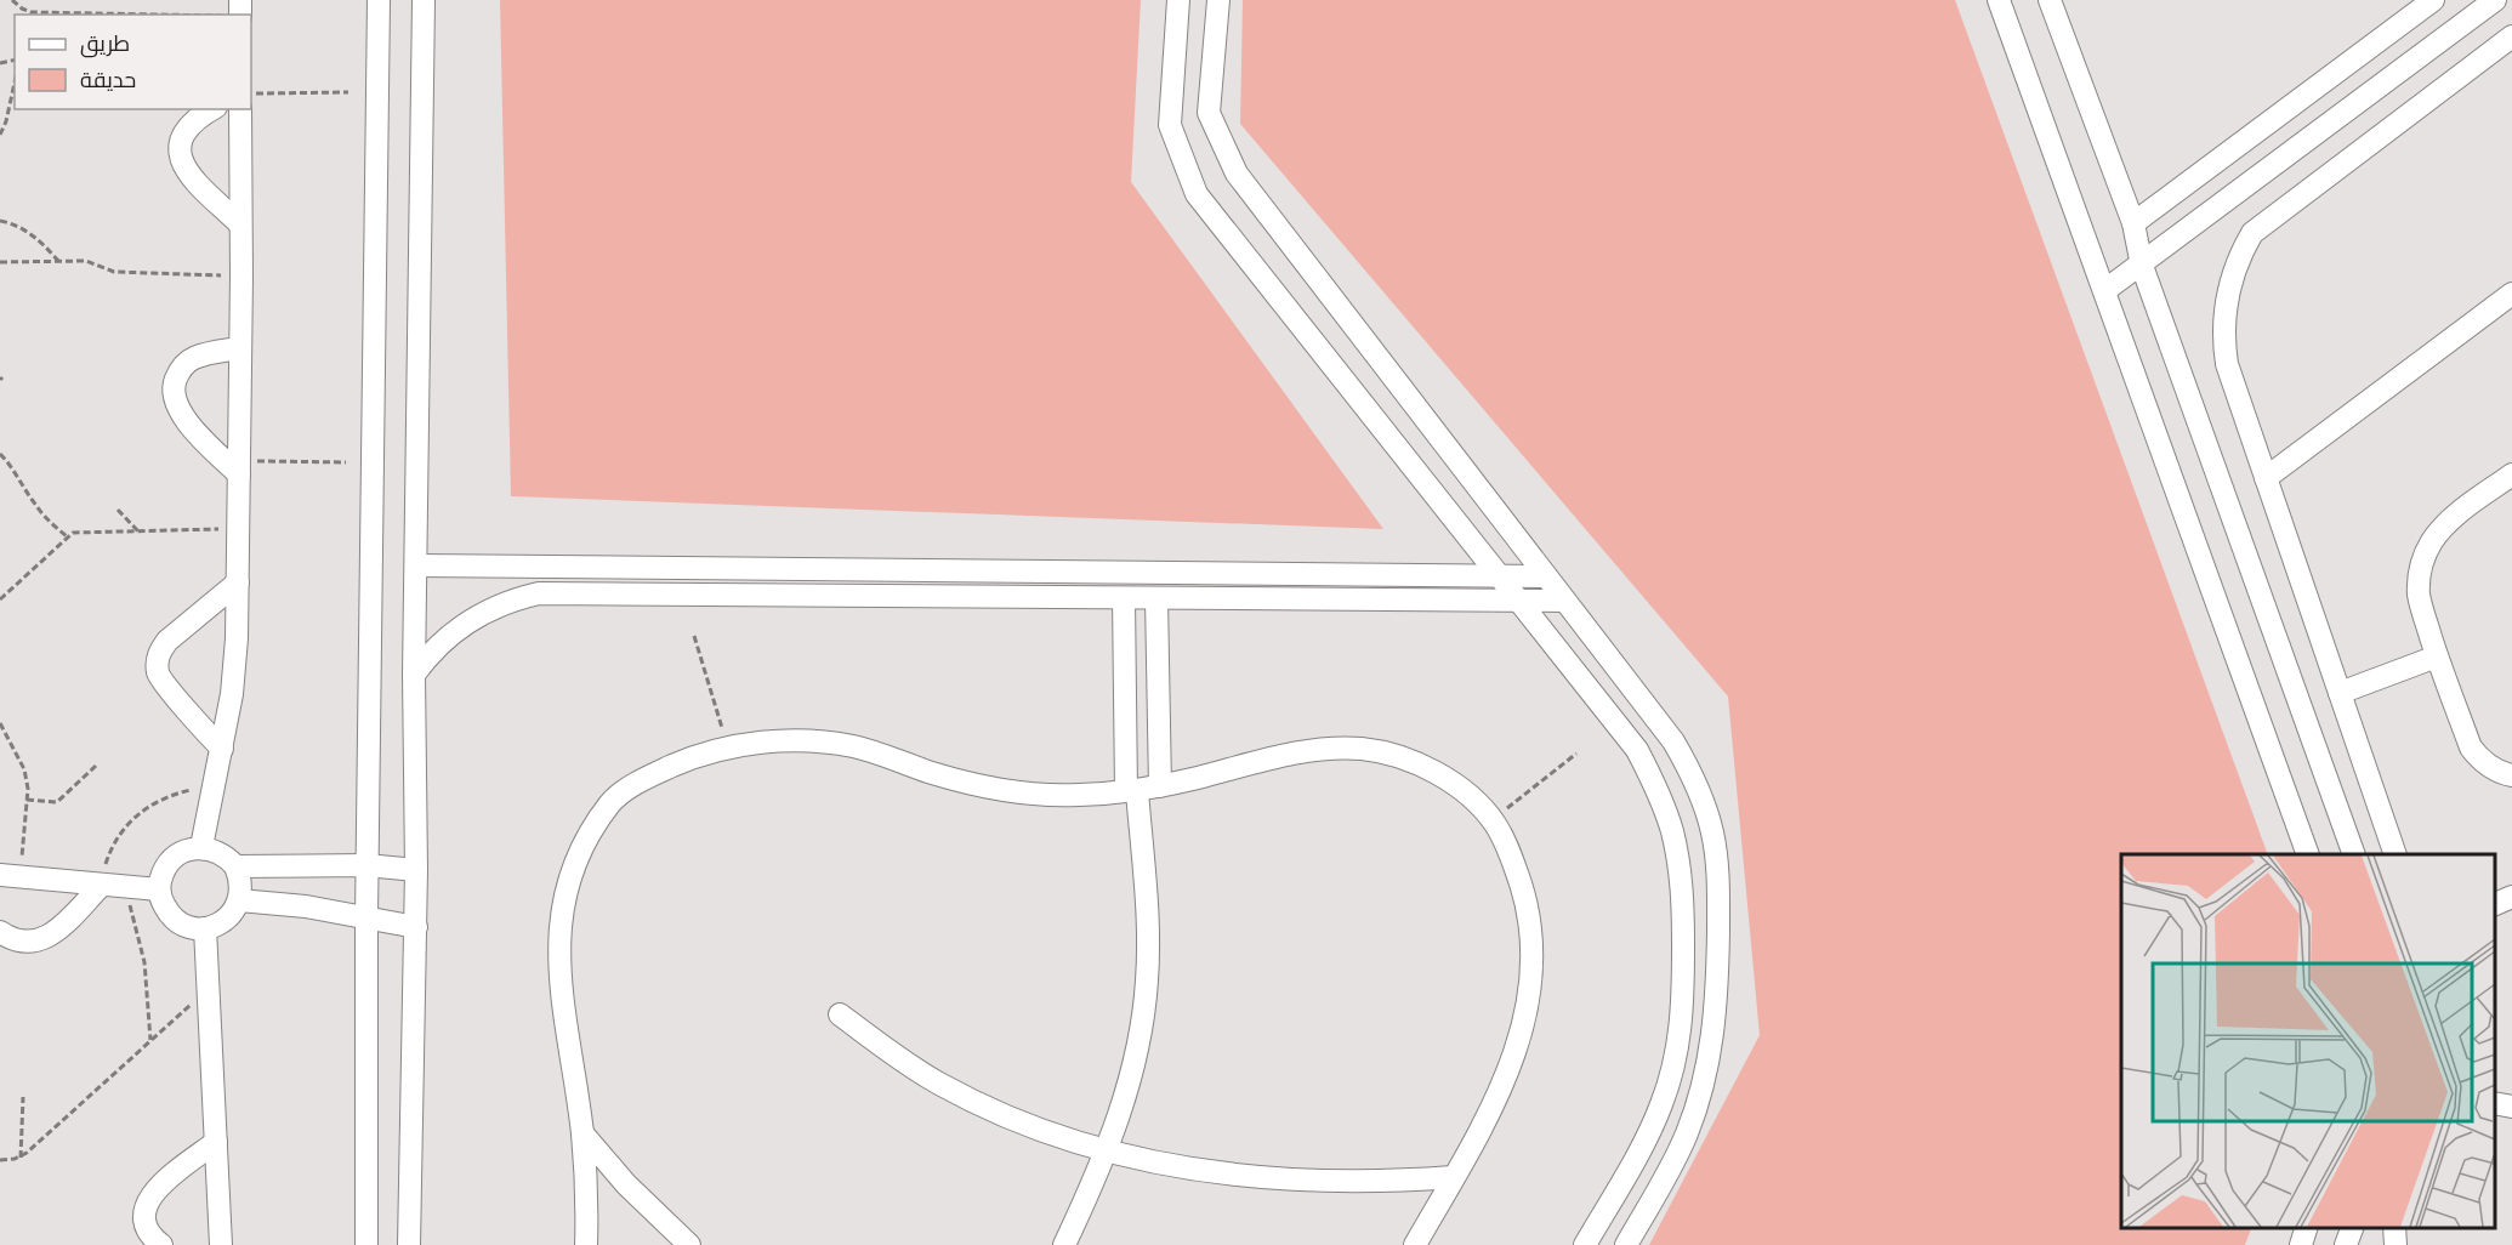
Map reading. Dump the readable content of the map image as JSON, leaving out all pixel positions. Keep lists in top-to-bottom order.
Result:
{
  "legend": ["طريق", "حديقة"]
}
